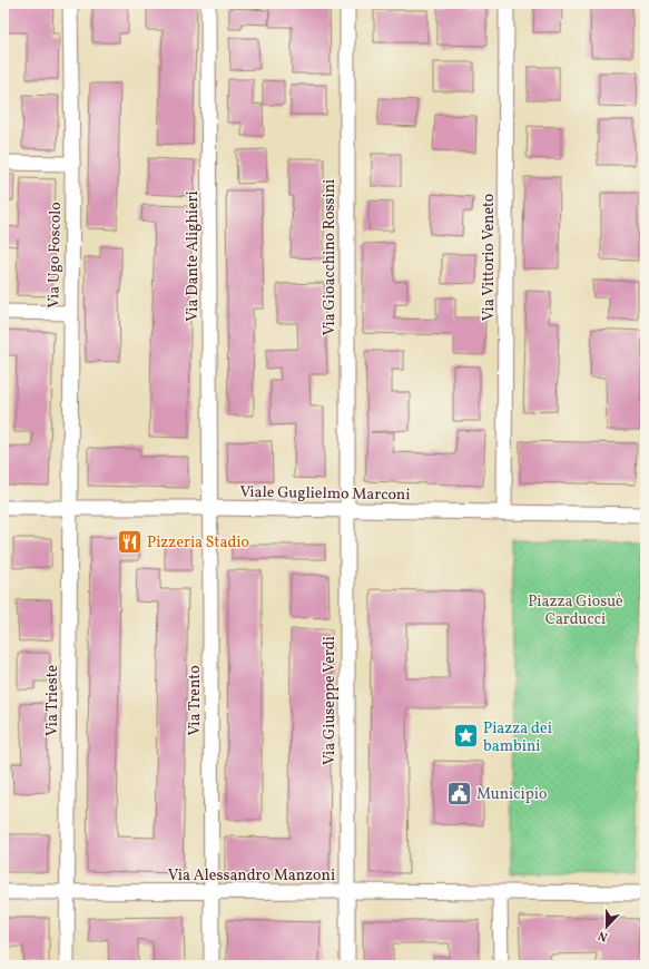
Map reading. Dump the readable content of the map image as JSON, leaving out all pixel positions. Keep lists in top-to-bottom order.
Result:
{
  "streets": {
    "street": [
      "Via Ugo Foscolo",
      "Via Dante Alighieri",
      "Via Gioacchino Rossini",
      "Via Vittorio Veneto",
      "Viale Guglielmo Marconi",
      "Via Trieste",
      "Via Trento",
      "Via Giuseppe Verdi",
      "Via Alessandro Manzoni"
    ]
  },
  "crossings": [
    ["Via Ugo Foscolo", "Viale Guglielmo Marconi"],
    ["Via Ugo Foscolo", "Via Trieste"],
    ["Via Dante Alighieri", "Viale Guglielmo Marconi"],
    ["Via Dante Alighieri", "Via Trento"],
    ["Via Gioacchino Rossini", "Viale Guglielmo Marconi"],
    ["Via Gioacchino Rossini", "Via Giuseppe Verdi"],
    ["Via Vittorio Veneto", "Viale Guglielmo Marconi"],
    ["Viale Guglielmo Marconi", "Via Trieste"],
    ["Viale Guglielmo Marconi", "Via Trento"],
    ["Viale Guglielmo Marconi", "Via Giuseppe Verdi"],
    ["Via Trieste", "Via Alessandro Manzoni"],
    ["Via Trento", "Via Alessandro Manzoni"],
    ["Via Giuseppe Verdi", "Via Alessandro Manzoni"]
  ],
  "parks": ["Piazza Giosuè Carducci"],
  "places": {
    "restaurant": ["Pizzeria Stadio"],
    "place": ["Piazza dei bambini"],
    "public building": ["Municipio"]
  },
  "north": "bottom"
}
